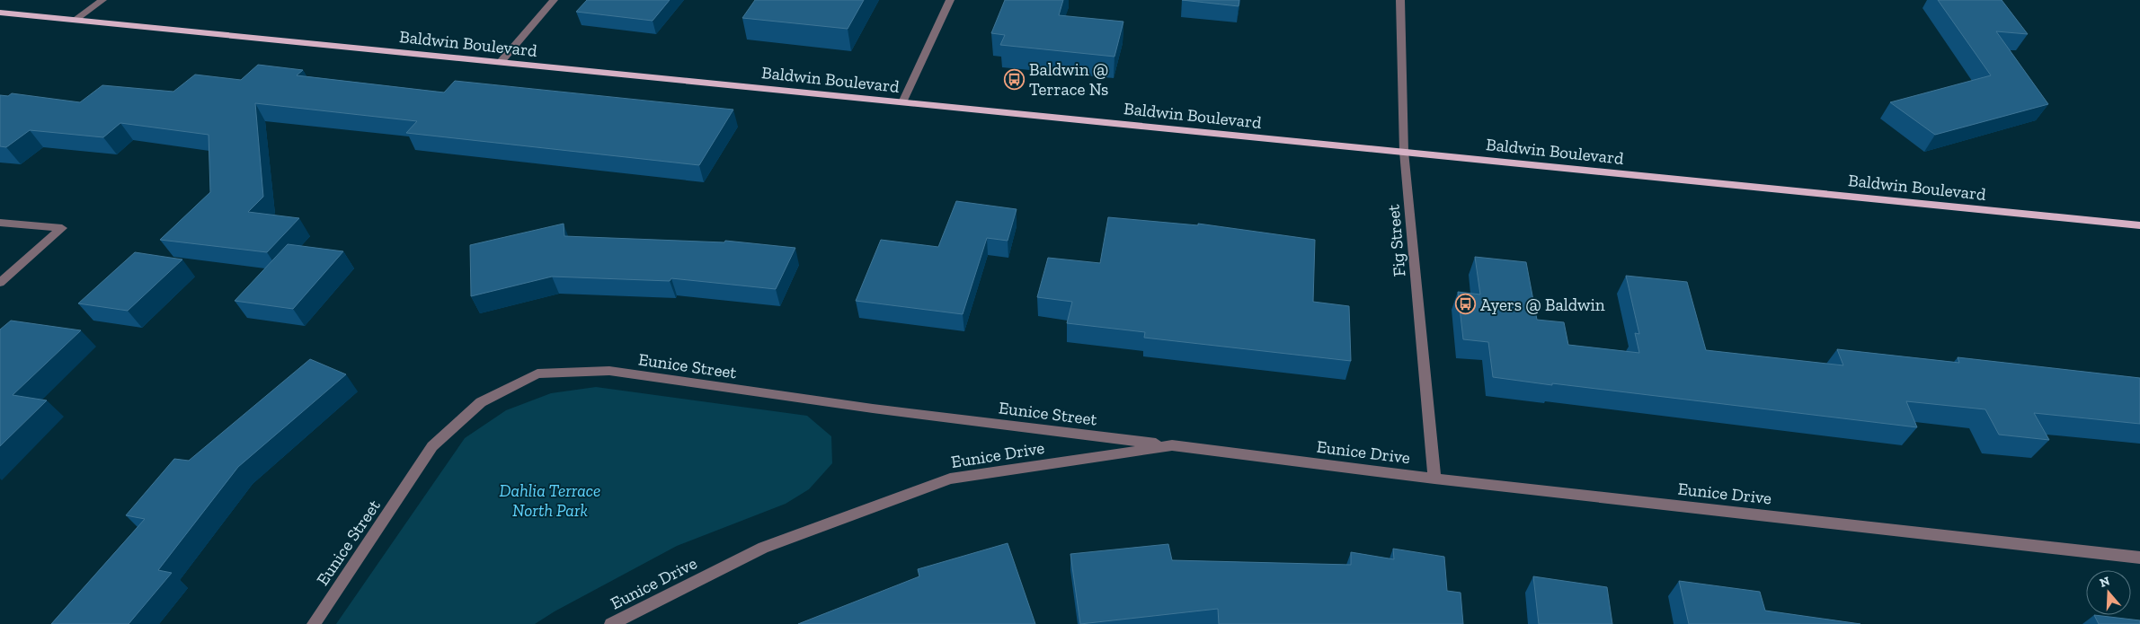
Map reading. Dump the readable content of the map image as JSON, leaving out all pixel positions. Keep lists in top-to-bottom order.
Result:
{
  "streets": {
    "main road": ["Baldwin Boulevard"],
    "street": ["Fig Street", "Eunice Street", "Eunice Drive"]
  },
  "crossings": [
    ["Baldwin Boulevard", "Fig Street"],
    ["Fig Street", "Eunice Drive"],
    ["Eunice Street", "Eunice Drive"]
  ],
  "parks": ["Dahlia Terrace North Park"],
  "places": {
    "bus stop": ["Baldwin @ Terrace Ns", "Ayers @ Baldwin"]
  },
  "north": "top"
}
